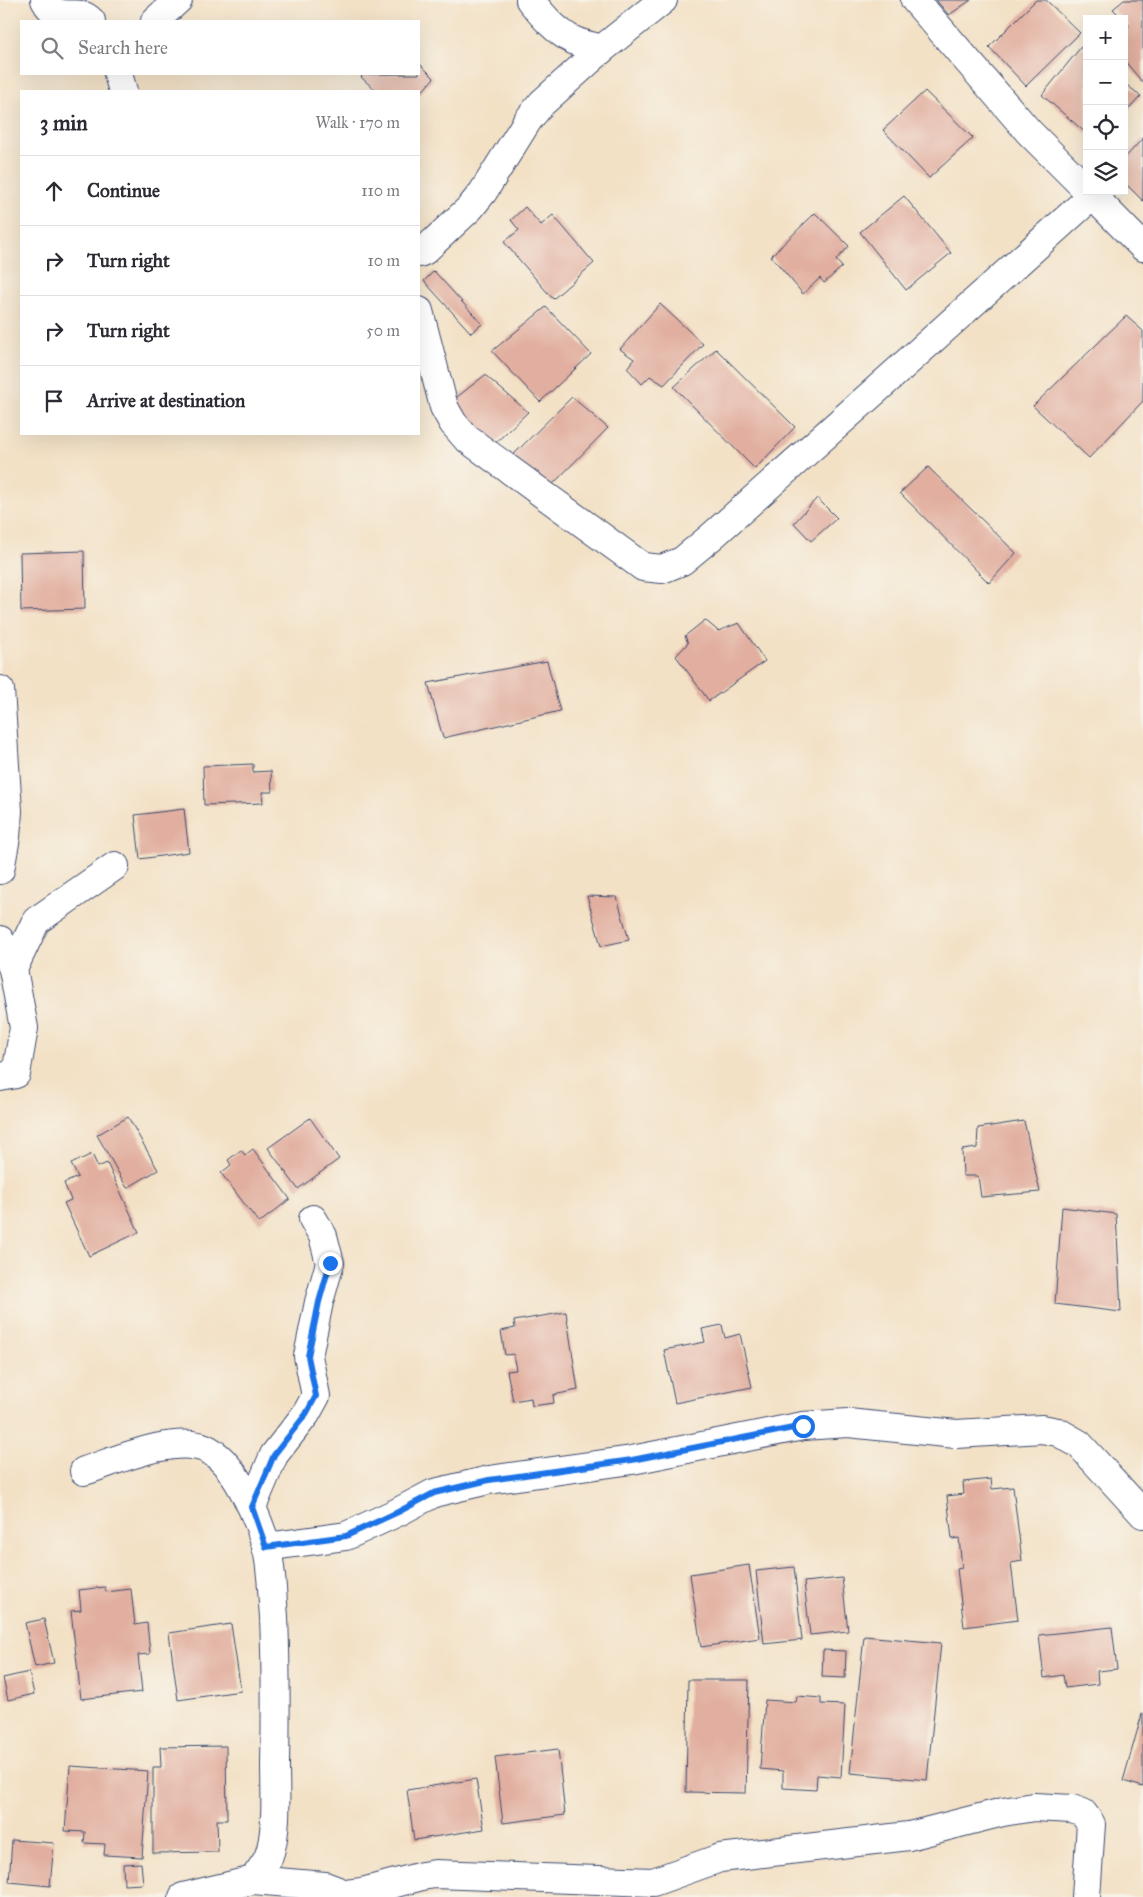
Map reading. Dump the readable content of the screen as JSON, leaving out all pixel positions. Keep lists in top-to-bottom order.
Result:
{
  "page": {
    "map_buttons": ["+", "−"],
    "search": "Search here",
    "heading": ["3 min", "Walk · 170 m"],
    "list": [
      ["Continue", "110 m"],
      ["Turn right", "10 m"],
      ["Turn right", "50 m"],
      "Arrive at destination"
    ]
  }
}
